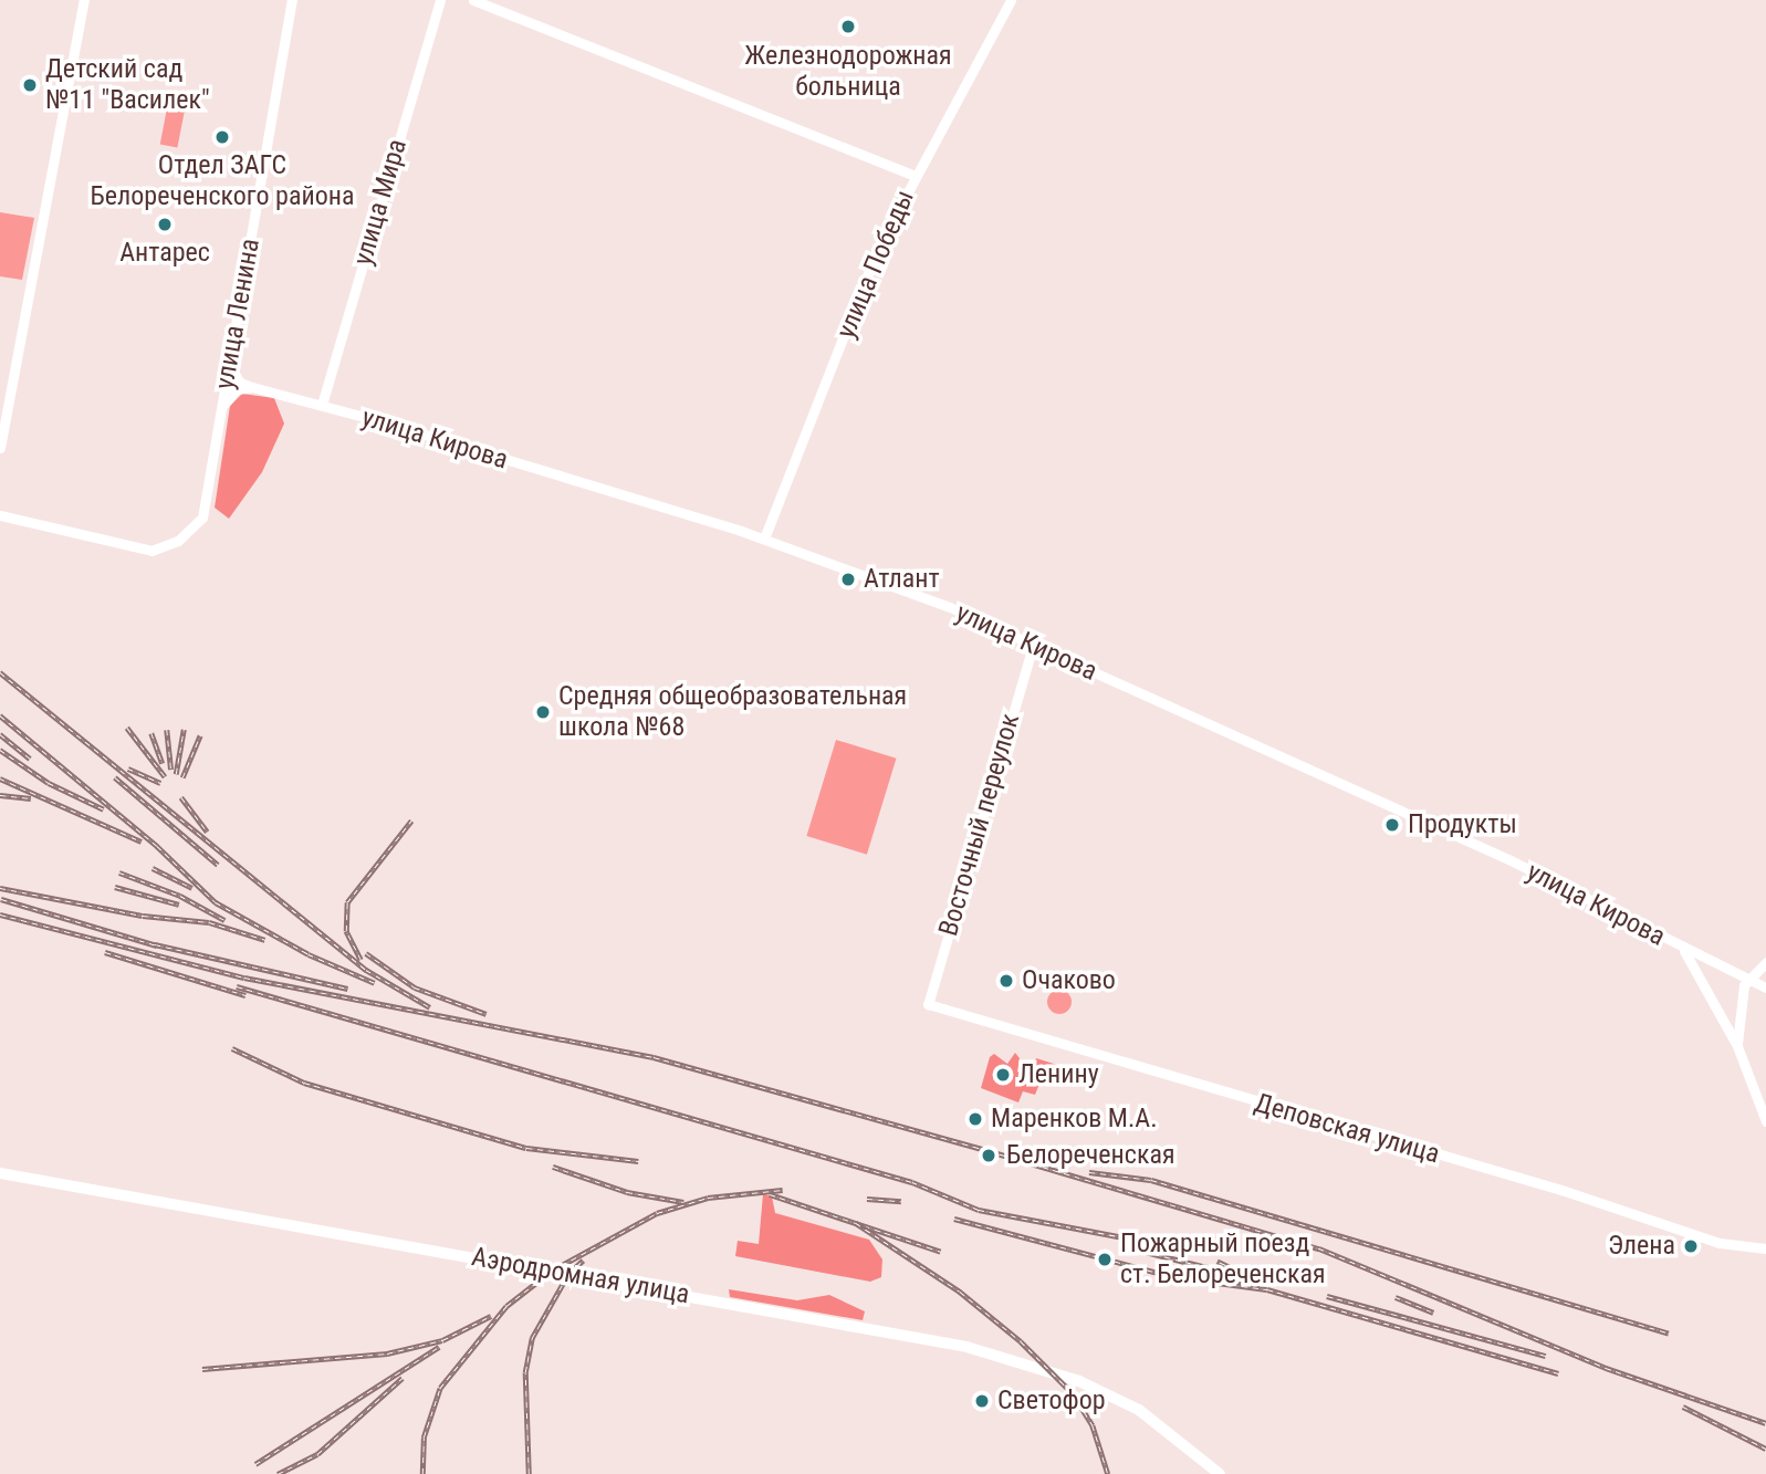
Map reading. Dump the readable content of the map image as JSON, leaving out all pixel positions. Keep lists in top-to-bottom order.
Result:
{
  "streets": {
    "main road": ["Аэродромная улица"],
    "street": [
      "улица Мира",
      "улица Победы",
      "улица Ленина",
      "улица Кирова",
      "Восточный переулок",
      "Деповская улица"
    ]
  },
  "crossings": [
    ["улица Мира", "улица Кирова"],
    ["улица Победы", "улица Кирова"],
    ["улица Кирова", "Восточный переулок"],
    ["Восточный переулок", "Деповская улица"]
  ],
  "places": [
    "Железнодорожная больница",
    "Детский сад №11 \"Василек\"",
    "Отдел ЗАГС Белореченского района",
    "Антарес",
    "Атлант",
    "Средняя общеобразовательная школа №68",
    "Продукты",
    "Очаково",
    "Ленину",
    "Маренков М.А.",
    "Белореченская",
    "Элена",
    "Пожарный поезд ст. Белореченская",
    "Светофор"
  ]
}
